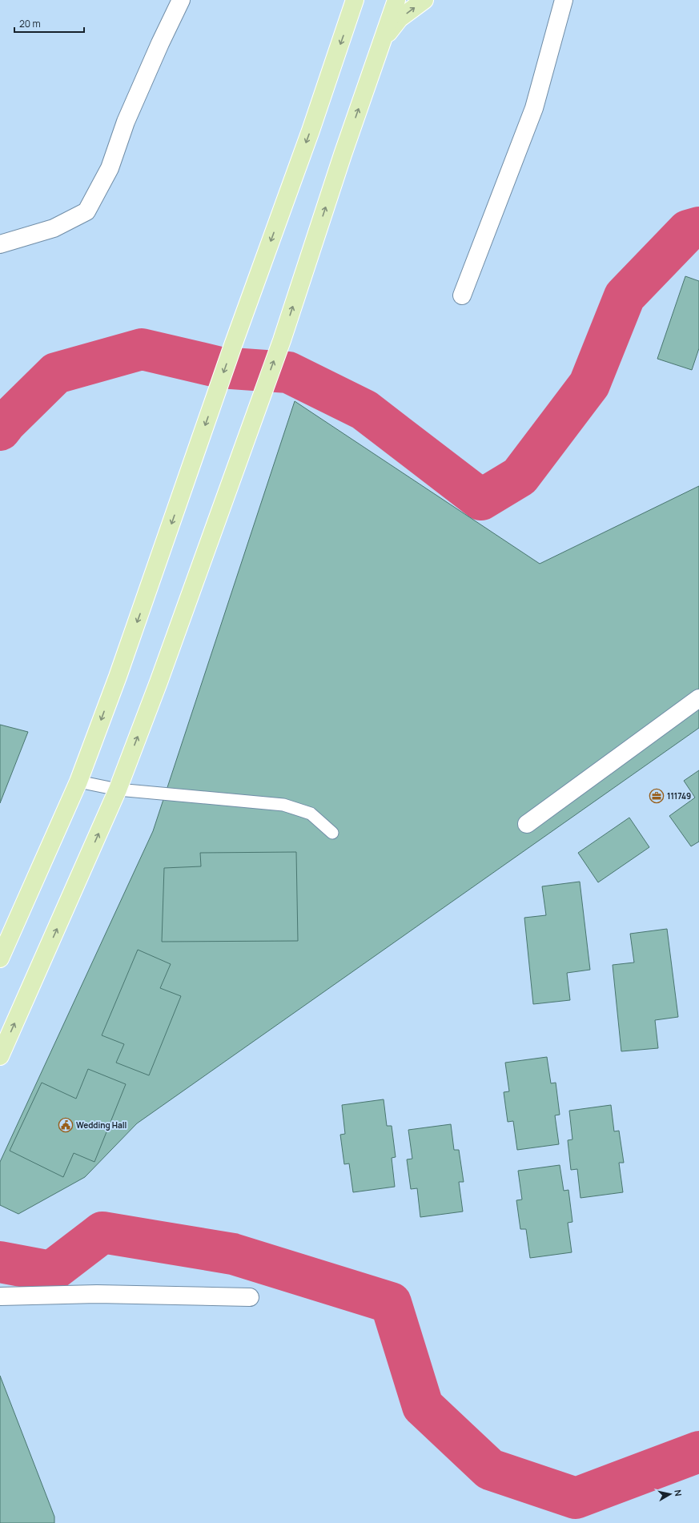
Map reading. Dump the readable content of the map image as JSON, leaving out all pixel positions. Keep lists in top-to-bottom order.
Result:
{
  "places": {
    "office": ["111749"],
    "public building": ["Wedding Hall"]
  },
  "scale_bar": "20 m",
  "north": "right"
}
